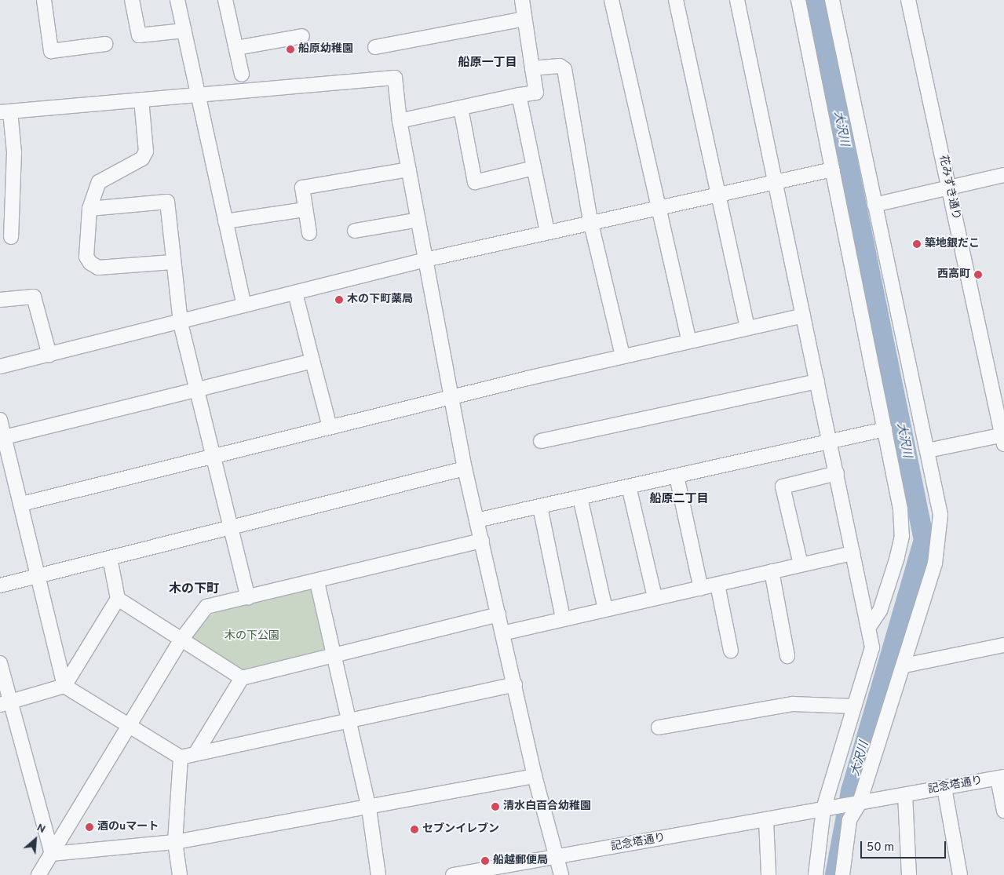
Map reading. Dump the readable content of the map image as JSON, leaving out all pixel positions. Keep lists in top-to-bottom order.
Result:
{
  "streets": {
    "street": ["花みずき通り", "記念塔通り"]
  },
  "districts": ["船原一丁目", "船原二丁目", "木の下町"],
  "water": ["大沢川"],
  "parks": ["木の下公園"],
  "places": [
    "船原幼稚園",
    "築地銀だこ",
    "西高町",
    "木の下町薬局",
    "清水白百合幼稚園",
    "酒のuマート",
    "セブンイレブン",
    "船越郵便局"
  ],
  "scale_bar": "50 m",
  "north": "top right"
}
